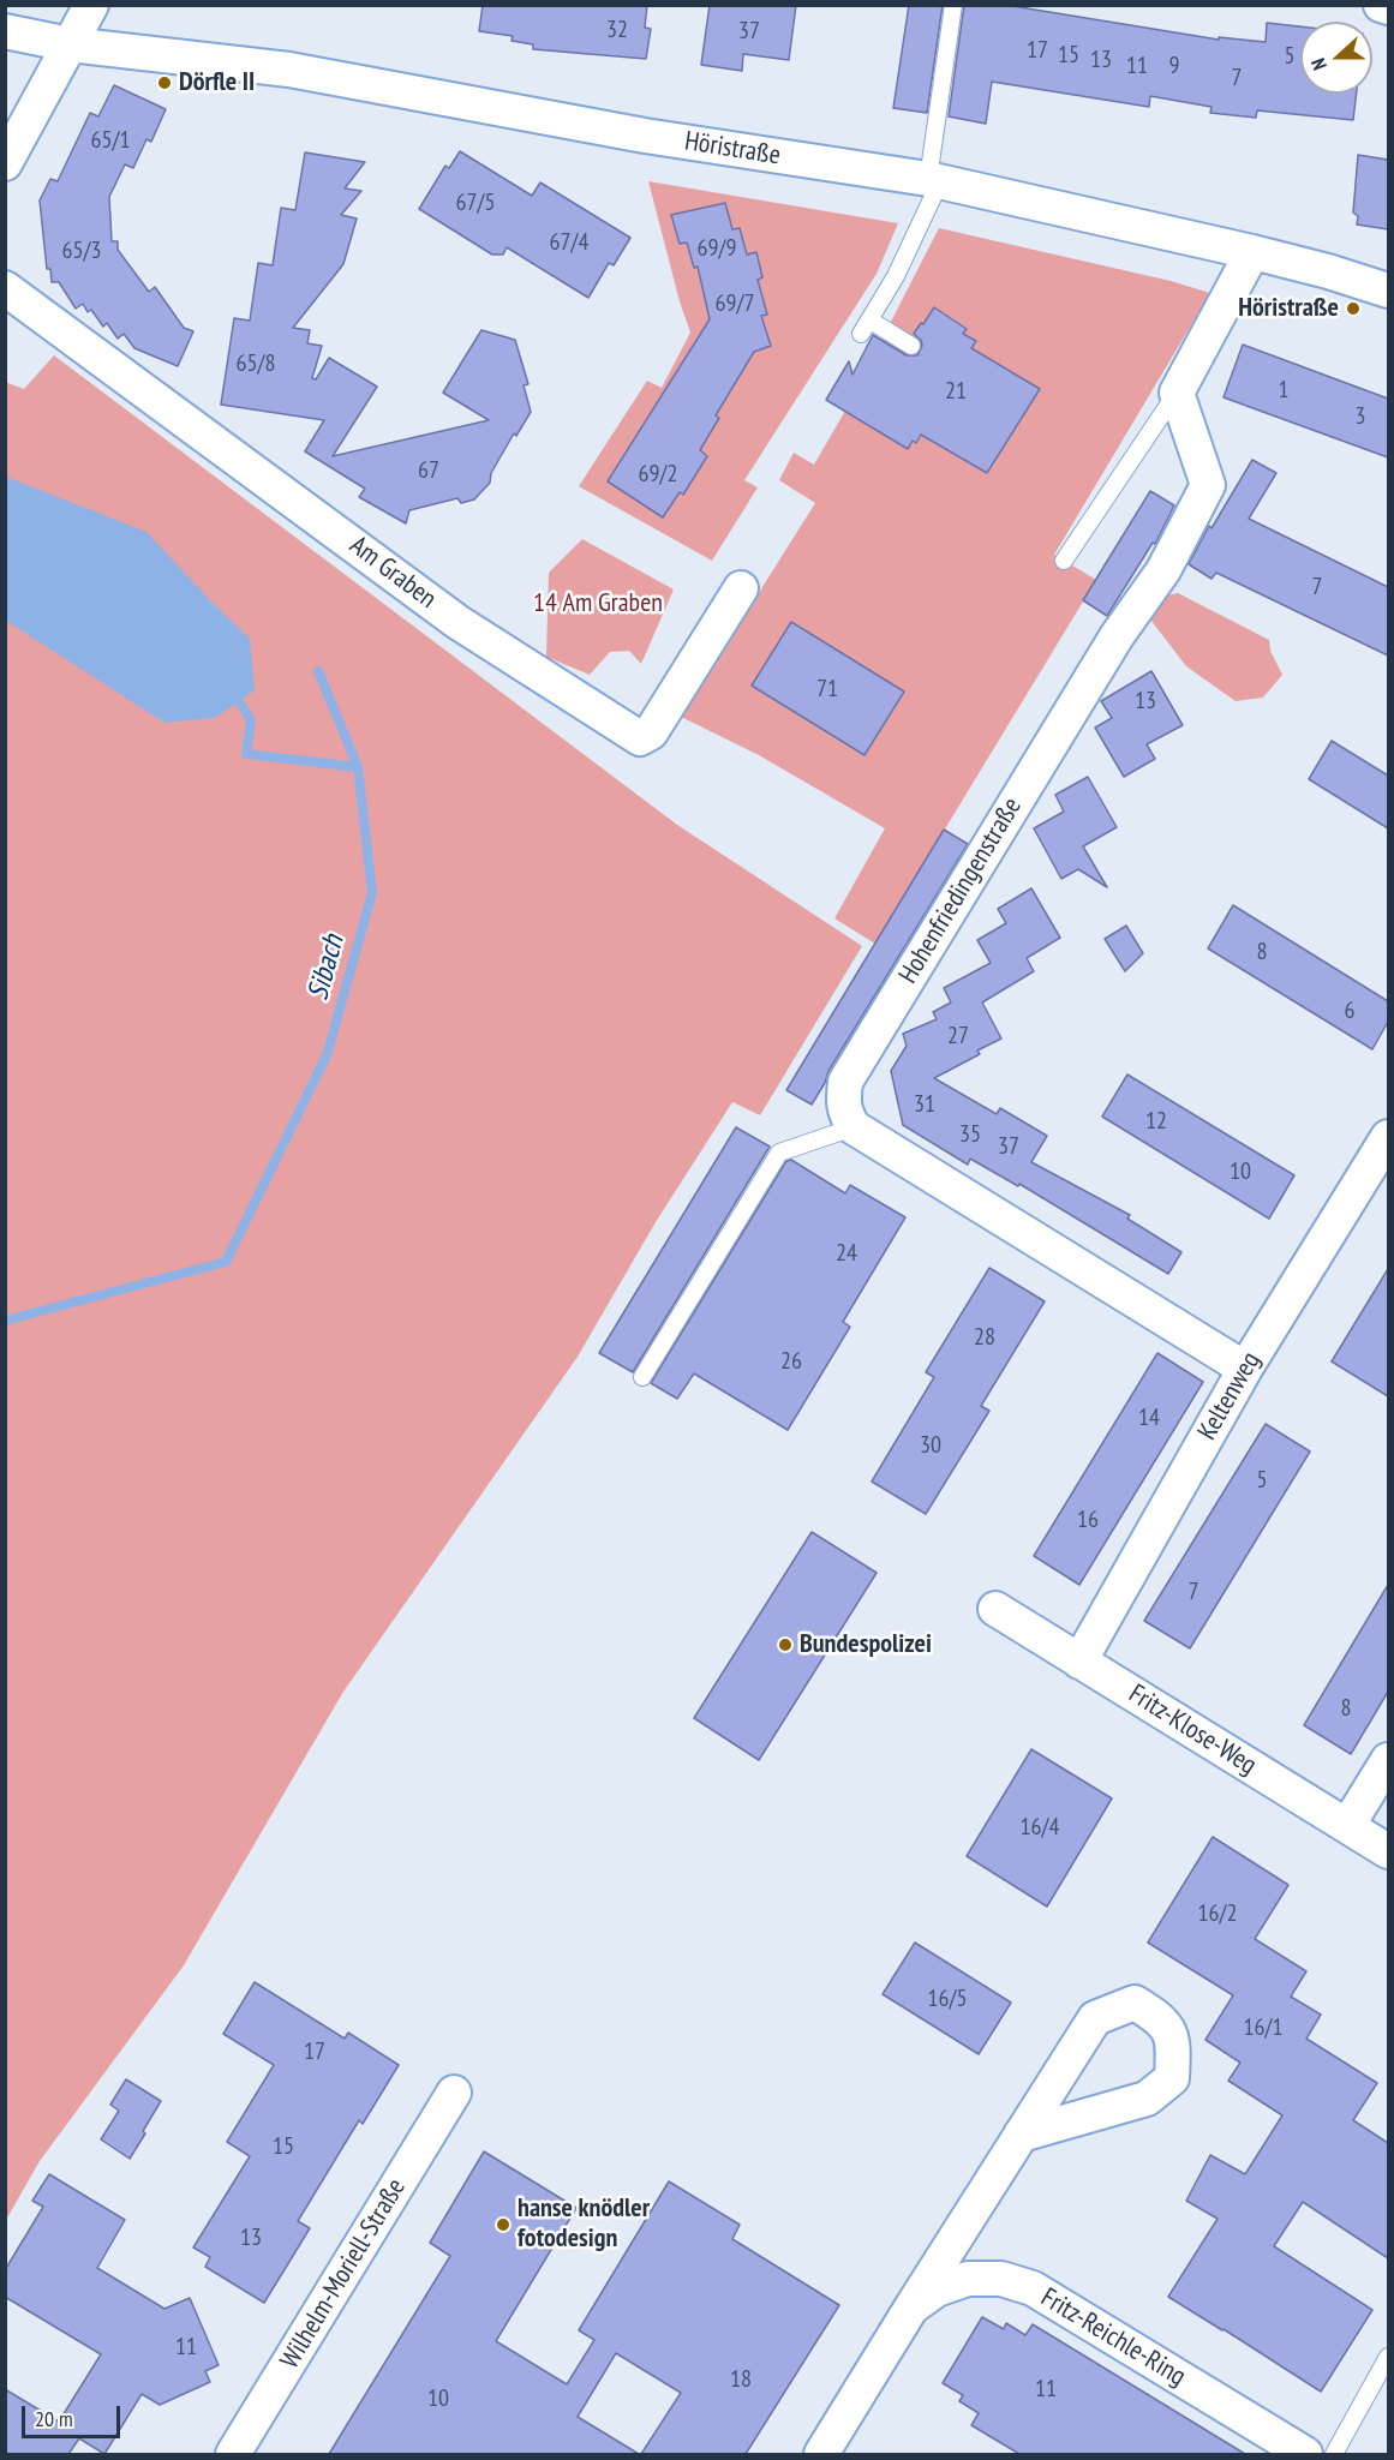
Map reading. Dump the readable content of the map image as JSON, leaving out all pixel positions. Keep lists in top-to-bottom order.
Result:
{
  "streets": {
    "street": [
      "Höristraße",
      "Am Graben",
      "Hohenfriedingenstraße",
      "Keltenweg",
      "Fritz-Klose-Weg",
      "Wilhelm-Moriell-Straße",
      "Fritz-Reichle-Ring"
    ]
  },
  "crossings": [
    ["Keltenweg", "Fritz-Klose-Weg"]
  ],
  "water": ["Sibach"],
  "parks": ["14 Am Graben"],
  "places": [
    "Dörfle II",
    "Höristraße",
    "Bundespolizei",
    "hanse knödler fotodesign"
  ],
  "house_numbers": [
    "32",
    "37",
    "17",
    "15",
    "5",
    "13",
    "11",
    "9",
    "7",
    "65/1",
    "67/5",
    "67/4",
    "69/9",
    "65/3",
    "69/7",
    "65/8",
    "1",
    "21",
    "3",
    "67",
    "69/2",
    "7",
    "71",
    "13",
    "8",
    "6",
    "27",
    "31",
    "12",
    "35",
    "37",
    "10",
    "24",
    "28",
    "26",
    "14",
    "30",
    "5",
    "16",
    "7",
    "8",
    "16/4",
    "16/2",
    "16/5",
    "16/1",
    "17",
    "15",
    "13",
    "11",
    "18",
    "11",
    "10"
  ],
  "scale_bar": "20 m",
  "north": "left"
}
